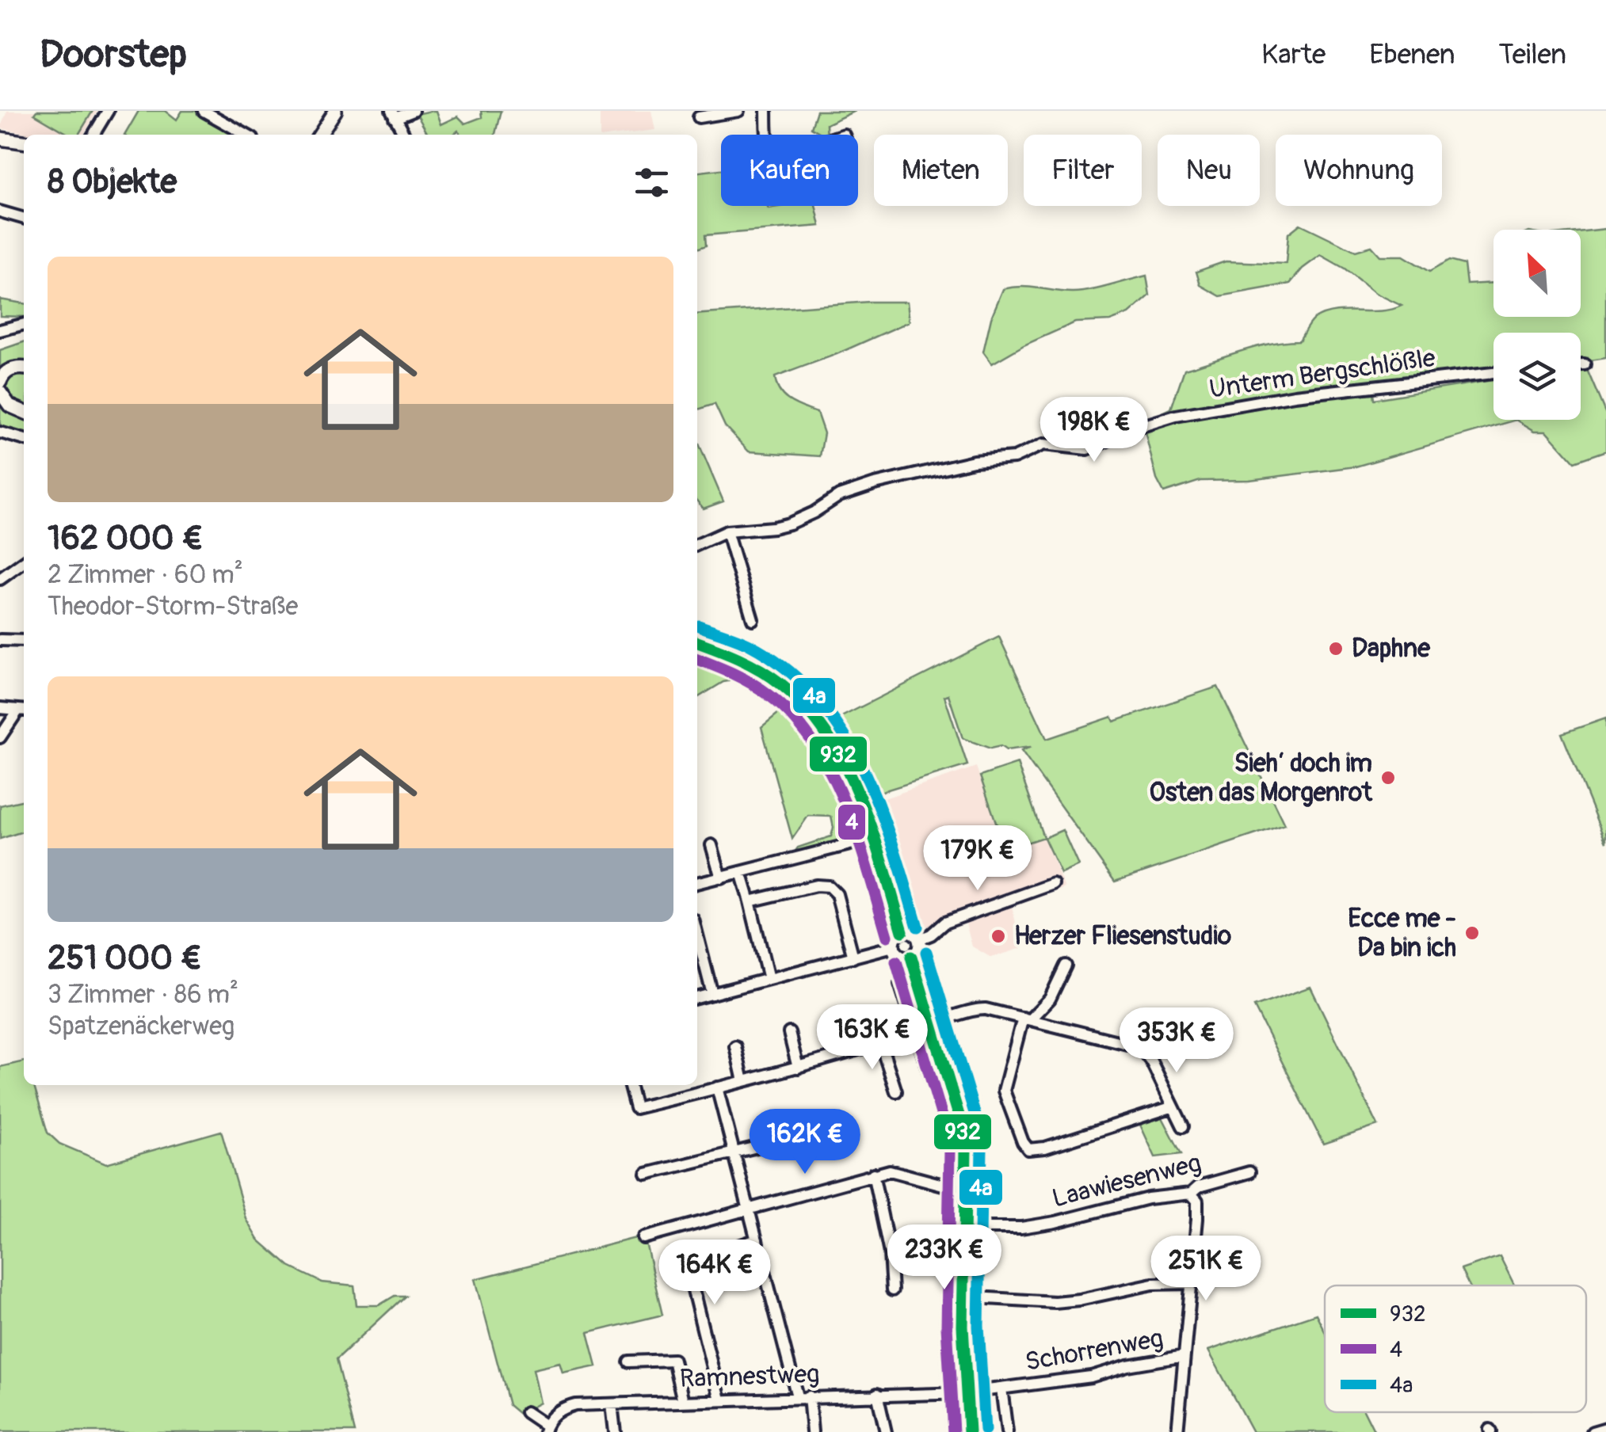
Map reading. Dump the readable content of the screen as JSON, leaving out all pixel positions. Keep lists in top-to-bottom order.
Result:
{
  "streets": {
    "street": [
      "Unterm Bergschlößle",
      "Laawiesenweg",
      "Schorrenweg",
      "Ramnestweg"
    ]
  },
  "crossings": [
    ["Schorrenweg", "Ramnestweg"]
  ],
  "places": [
    "Daphne",
    "Sieh‘ doch im Osten das Morgenrot",
    "Ecce me - Da bin ich",
    "Herzer Fliesenstudio"
  ],
  "lines": ["transit line 4a", "transit line 932", "transit line 4"],
  "legend": ["932", "4", "4a"],
  "north": "top left",
  "page": {
    "header": "Doorstep",
    "nav": ["Karte", "Ebenen", "Teilen"],
    "chip": [
      "Kaufen",
      "Mieten",
      "Filter",
      "Neu",
      "Wohnung"
    ],
    "heading": "8 Objekte",
    "list": [
      {
        "name": "162 000 €",
        "note": "2 Zimmer · 60 m² · Theodor-Storm-Straße"
      },
      {
        "name": "251 000 €",
        "note": "3 Zimmer · 86 m² · Spatzenäckerweg"
      }
    ],
    "price": [
      "198K €",
      "179K €",
      "163K €",
      "353K €",
      "162K €",
      "233K €",
      "251K €",
      "164K €"
    ]
  }
}
